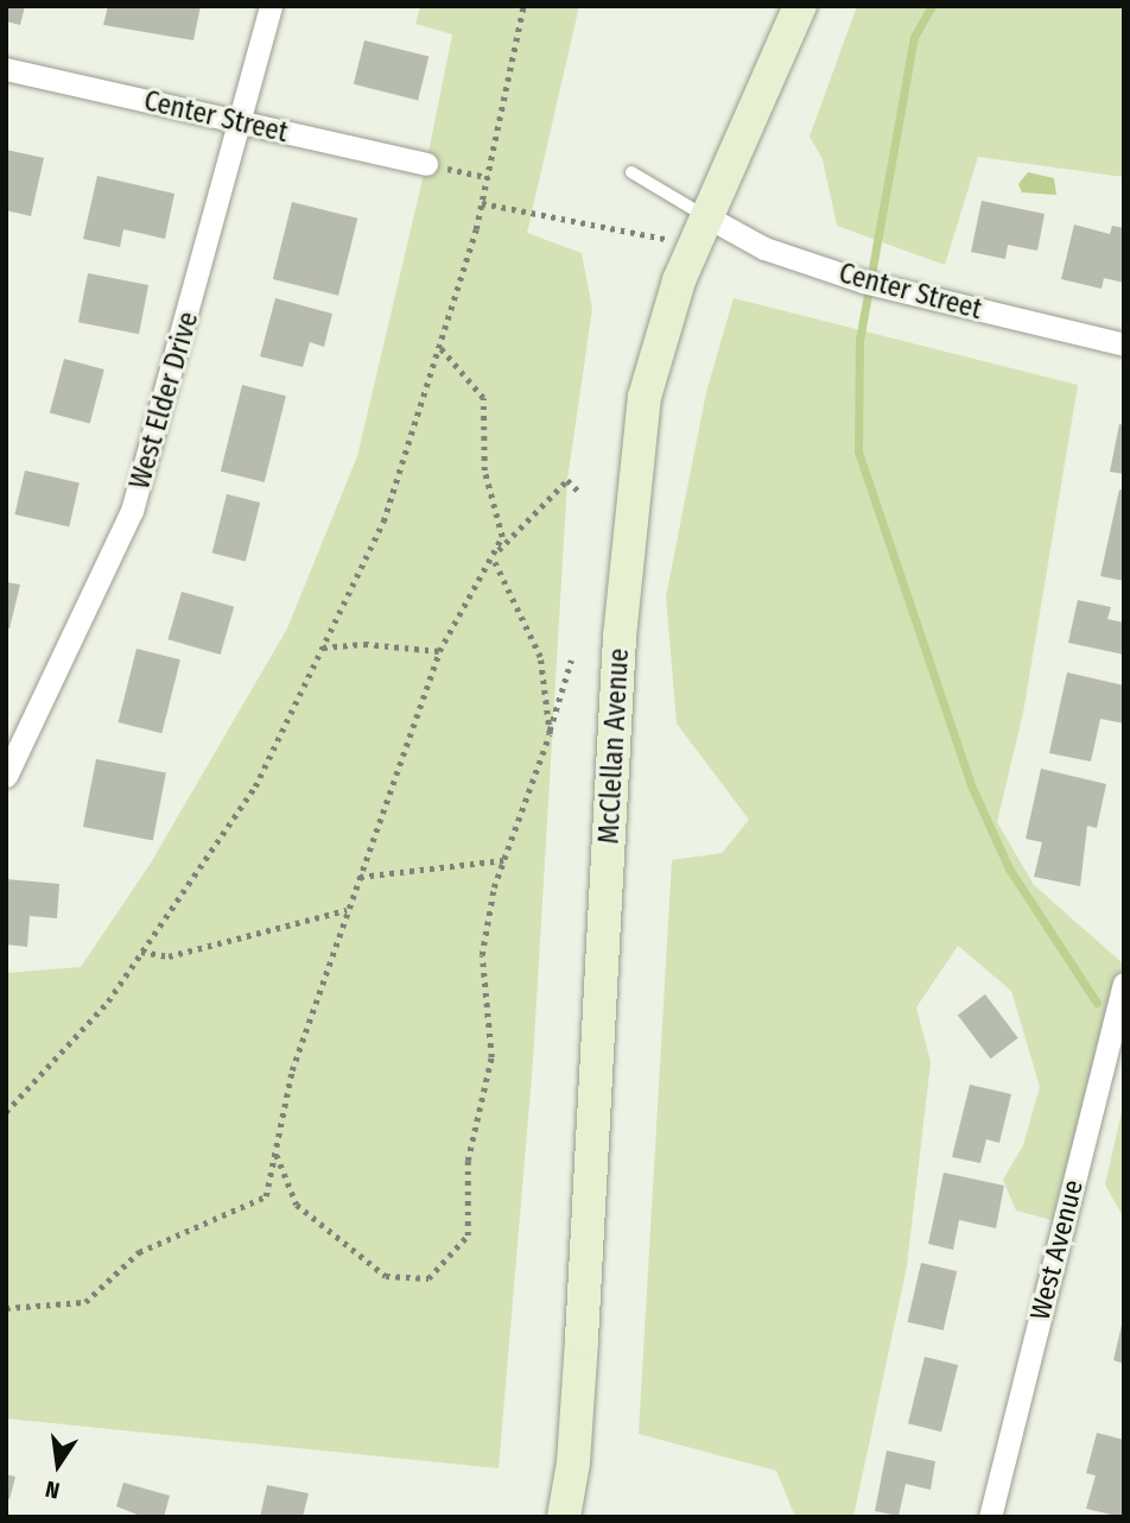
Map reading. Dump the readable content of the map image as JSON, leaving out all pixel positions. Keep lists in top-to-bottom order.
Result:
{
  "streets": {
    "main road": ["McClellan Avenue"],
    "street": ["Center Street", "West Elder Drive", "West Avenue"]
  },
  "crossings": [
    ["Center Street", "West Elder Drive"],
    ["Center Street", "McClellan Avenue"]
  ],
  "north": "bottom"
}
